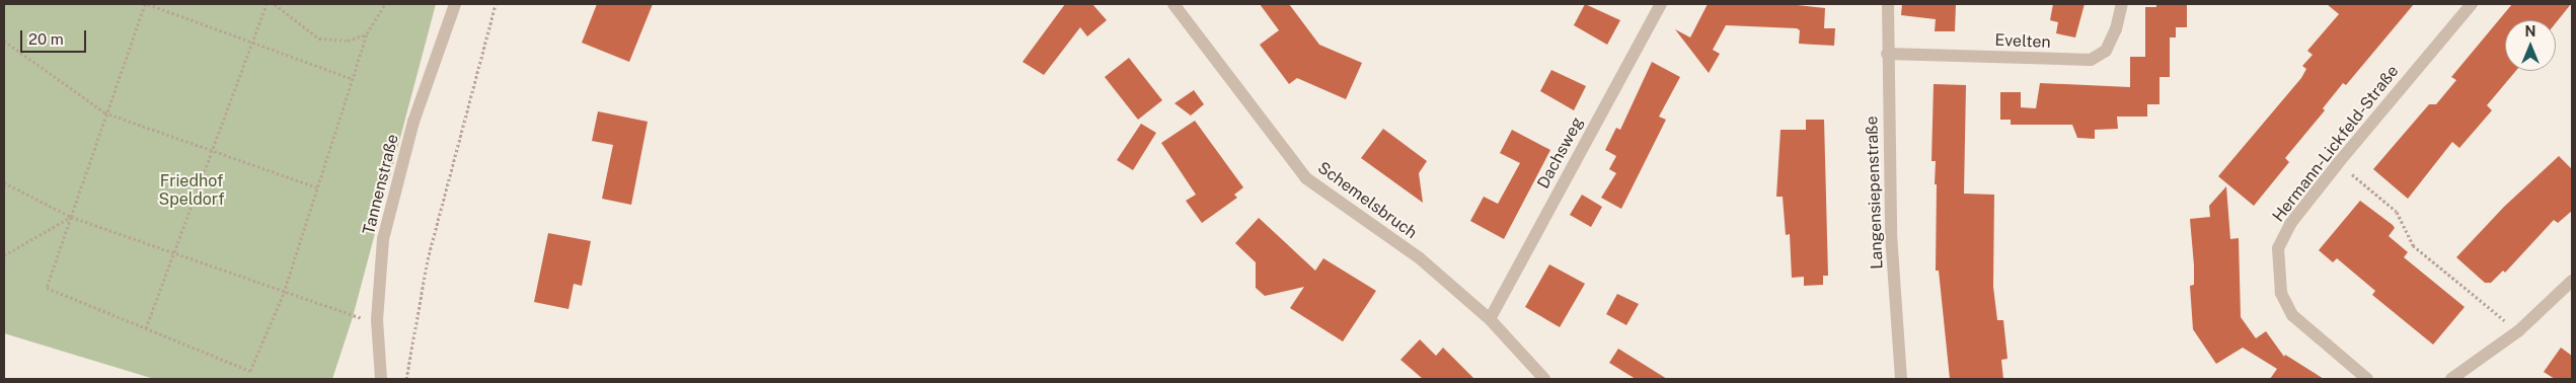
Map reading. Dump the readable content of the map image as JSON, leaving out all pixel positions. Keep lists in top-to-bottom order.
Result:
{
  "streets": {
    "street": [
      "Evelten",
      "Hermann-Lickfeld-Straße",
      "Dachsweg",
      "Tannenstraße",
      "Langensiepenstraße",
      "Schemelsbruch"
    ]
  },
  "crossings": [
    ["Evelten", "Langensiepenstraße"],
    ["Dachsweg", "Schemelsbruch"]
  ],
  "parks": ["Friedhof Speldorf"],
  "scale_bar": "20 m",
  "north": "top"
}
